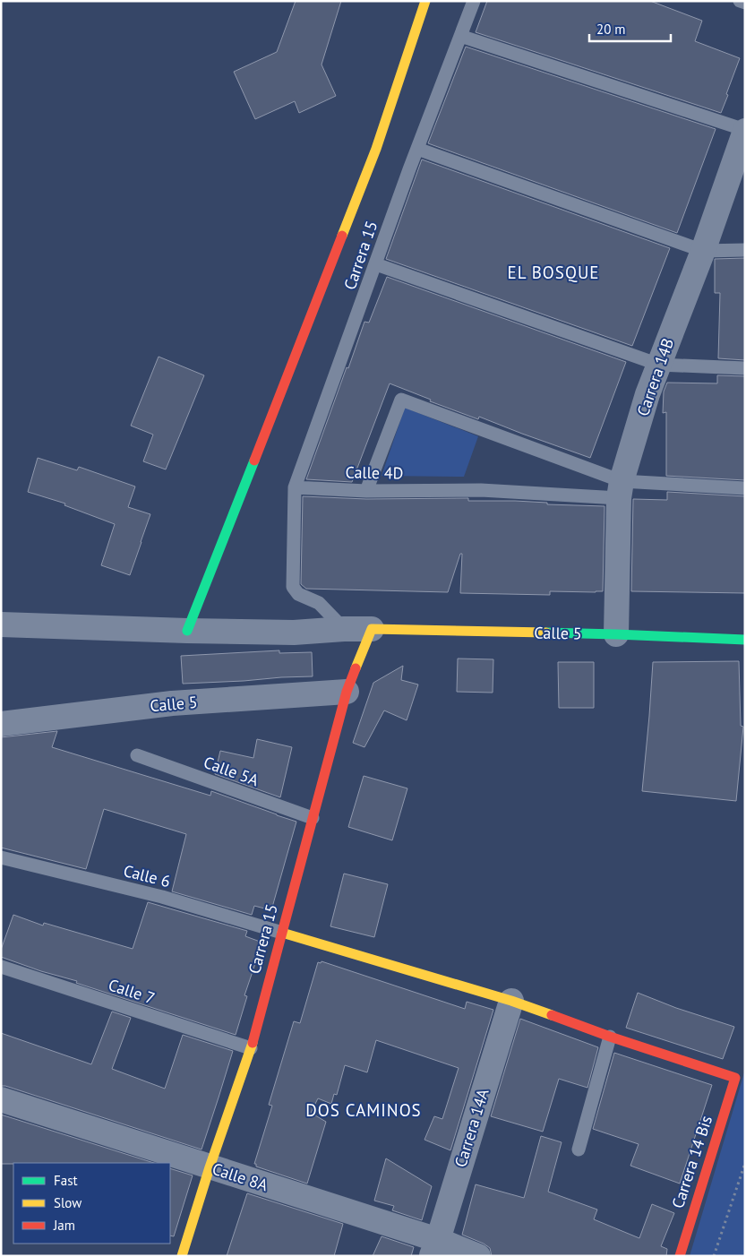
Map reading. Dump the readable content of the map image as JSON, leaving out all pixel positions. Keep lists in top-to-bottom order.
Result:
{
  "streets": {
    "street": [
      "Carrera 15",
      "Carrera 14B",
      "Calle 5",
      "Carrera 14A",
      "Carrera 14 Bis",
      "Calle 8A"
    ],
    "lane": [
      "Calle 4D",
      "Calle 5A",
      "Calle 6",
      "Calle 7"
    ]
  },
  "crossings": [
    ["Carrera 15", "Calle 4D"],
    ["Carrera 15", "Calle 5"],
    ["Carrera 15", "Calle 5A"],
    ["Carrera 15", "Calle 6"],
    ["Carrera 15", "Calle 7"],
    ["Carrera 15", "Calle 8A"],
    ["Carrera 14B", "Calle 4D"],
    ["Carrera 14B", "Calle 5"],
    ["Carrera 14A", "Calle 8A"]
  ],
  "districts": ["EL BOSQUE", "DOS CAMINOS"],
  "legend": ["Fast", "Slow", "Jam"],
  "scale_bar": "20 m"
}
